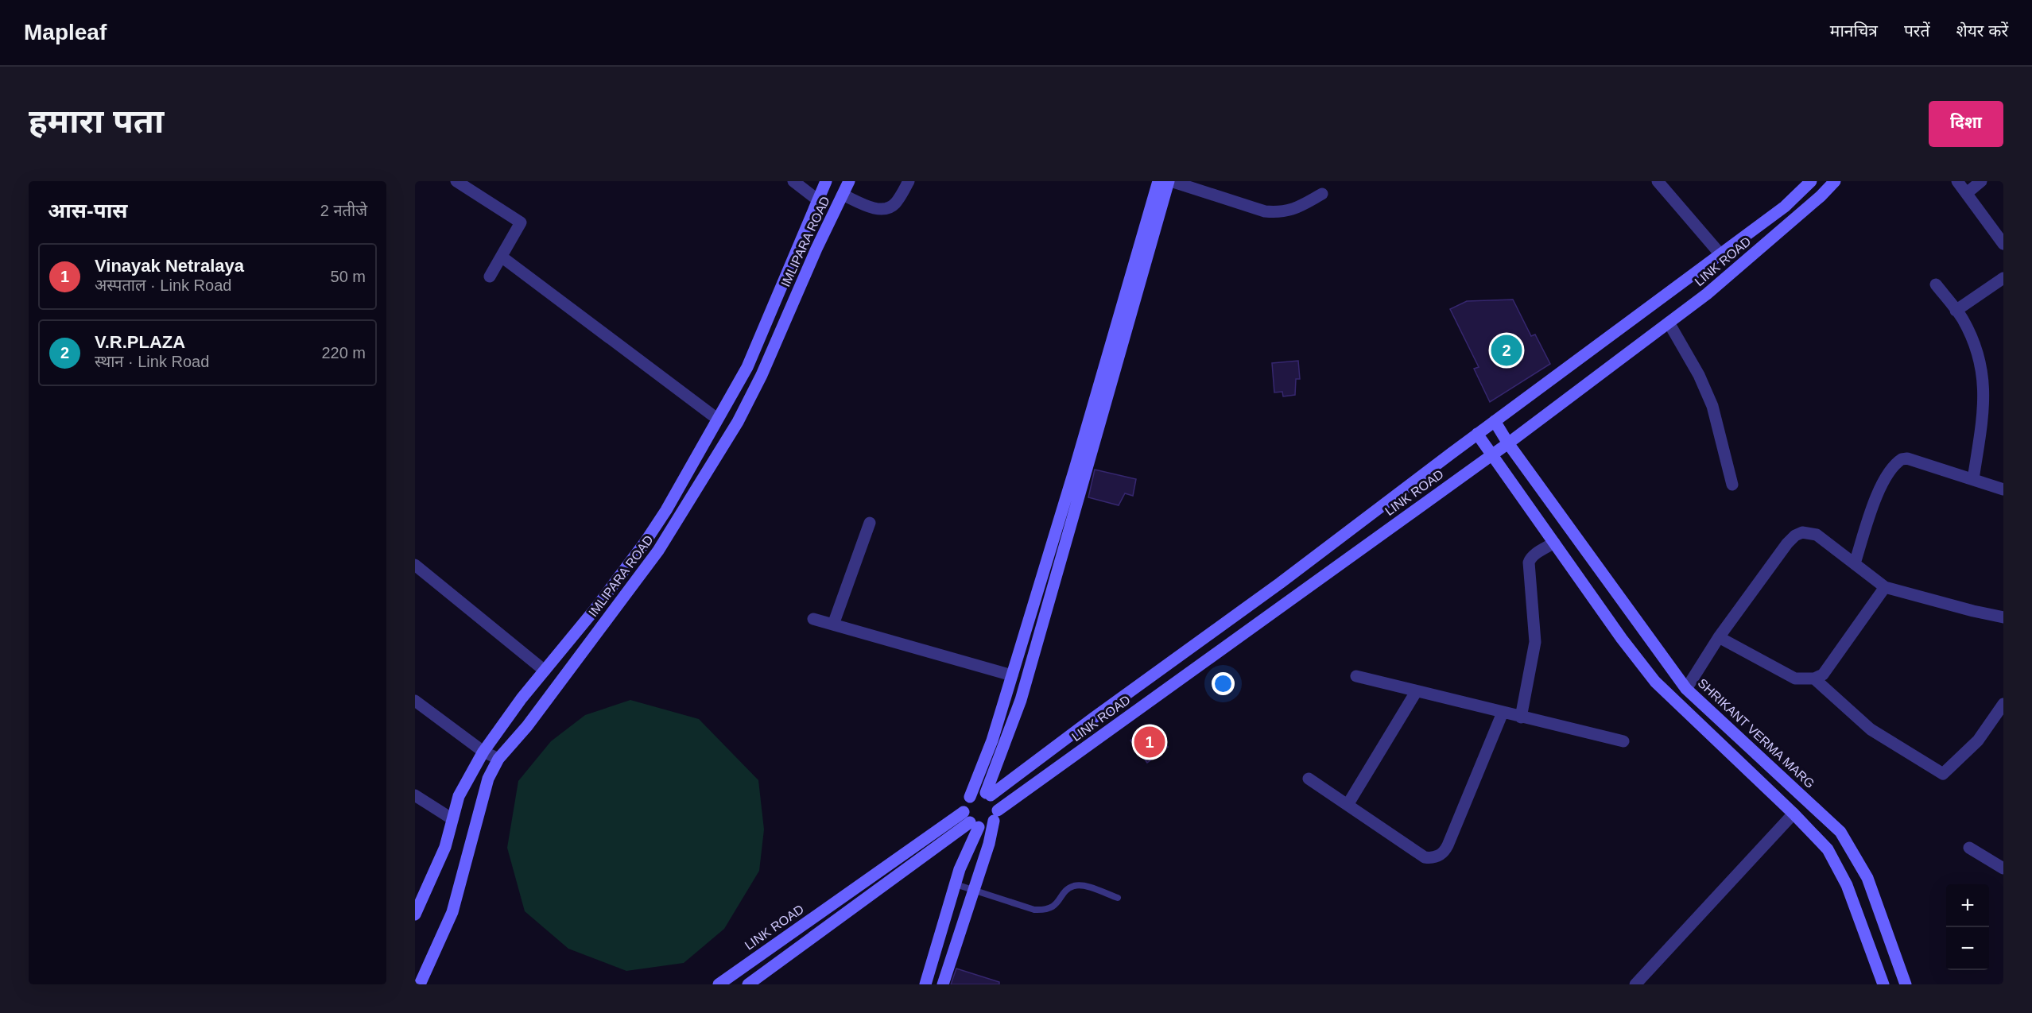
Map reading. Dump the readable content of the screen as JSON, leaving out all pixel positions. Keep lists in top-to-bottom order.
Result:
{
  "streets": {
    "street": ["IMLIPARA ROAD", "LINK ROAD", "SHRIKANT VERMA MARG"]
  },
  "crossings": [
    ["LINK ROAD", "SHRIKANT VERMA MARG"]
  ],
  "page": {
    "header": "Mapleaf",
    "nav": ["मानचित्र", "परतें", "शेयर करें"],
    "buttons": "दिशा",
    "title": "हमारा पता",
    "heading": ["आस-पास", "2 नतीजे"],
    "list": [
      {
        "mark": "1",
        "name": "Vinayak Netralaya",
        "note": "अस्पताल · Link Road",
        "value": "50 m"
      },
      {
        "mark": "2",
        "name": "V.R.PLAZA",
        "note": "स्थान · Link Road",
        "value": "220 m"
      }
    ],
    "pins": ["2", "1"],
    "map_buttons": ["+", "−"]
  }
}
